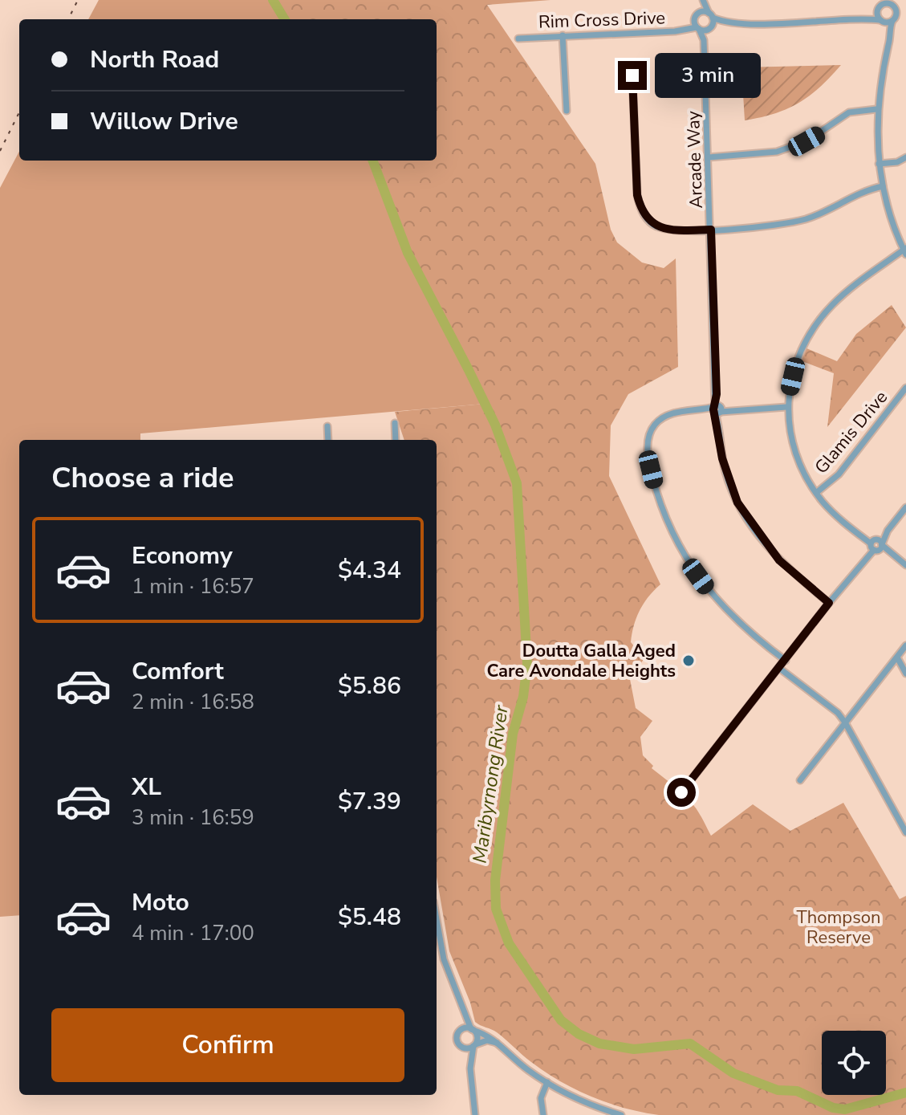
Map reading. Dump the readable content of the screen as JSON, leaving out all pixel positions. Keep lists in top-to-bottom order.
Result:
{
  "streets": {
    "street": ["Rim Cross Drive", "Arcade Way", "Glamis Drive"]
  },
  "crossings": [
    ["Rim Cross Drive", "Arcade Way"]
  ],
  "water": ["Maribyrnong River"],
  "parks": ["Thompson Reserve"],
  "places": ["Doutta Galla Aged Care Avondale Heights"],
  "page": {
    "banner": ["North Road", "Willow Drive"],
    "bubble": "3 min",
    "heading": "Choose a ride",
    "list": [
      {
        "name": "Economy",
        "note": "1 min · 16:57",
        "value": "$4.34"
      },
      {
        "name": "Comfort",
        "note": "2 min · 16:58",
        "value": "$5.86"
      },
      {
        "name": "XL",
        "note": "3 min · 16:59",
        "value": "$7.39"
      },
      {
        "name": "Moto",
        "note": "4 min · 17:00",
        "value": "$5.48"
      }
    ],
    "buttons": "Confirm"
  }
}
